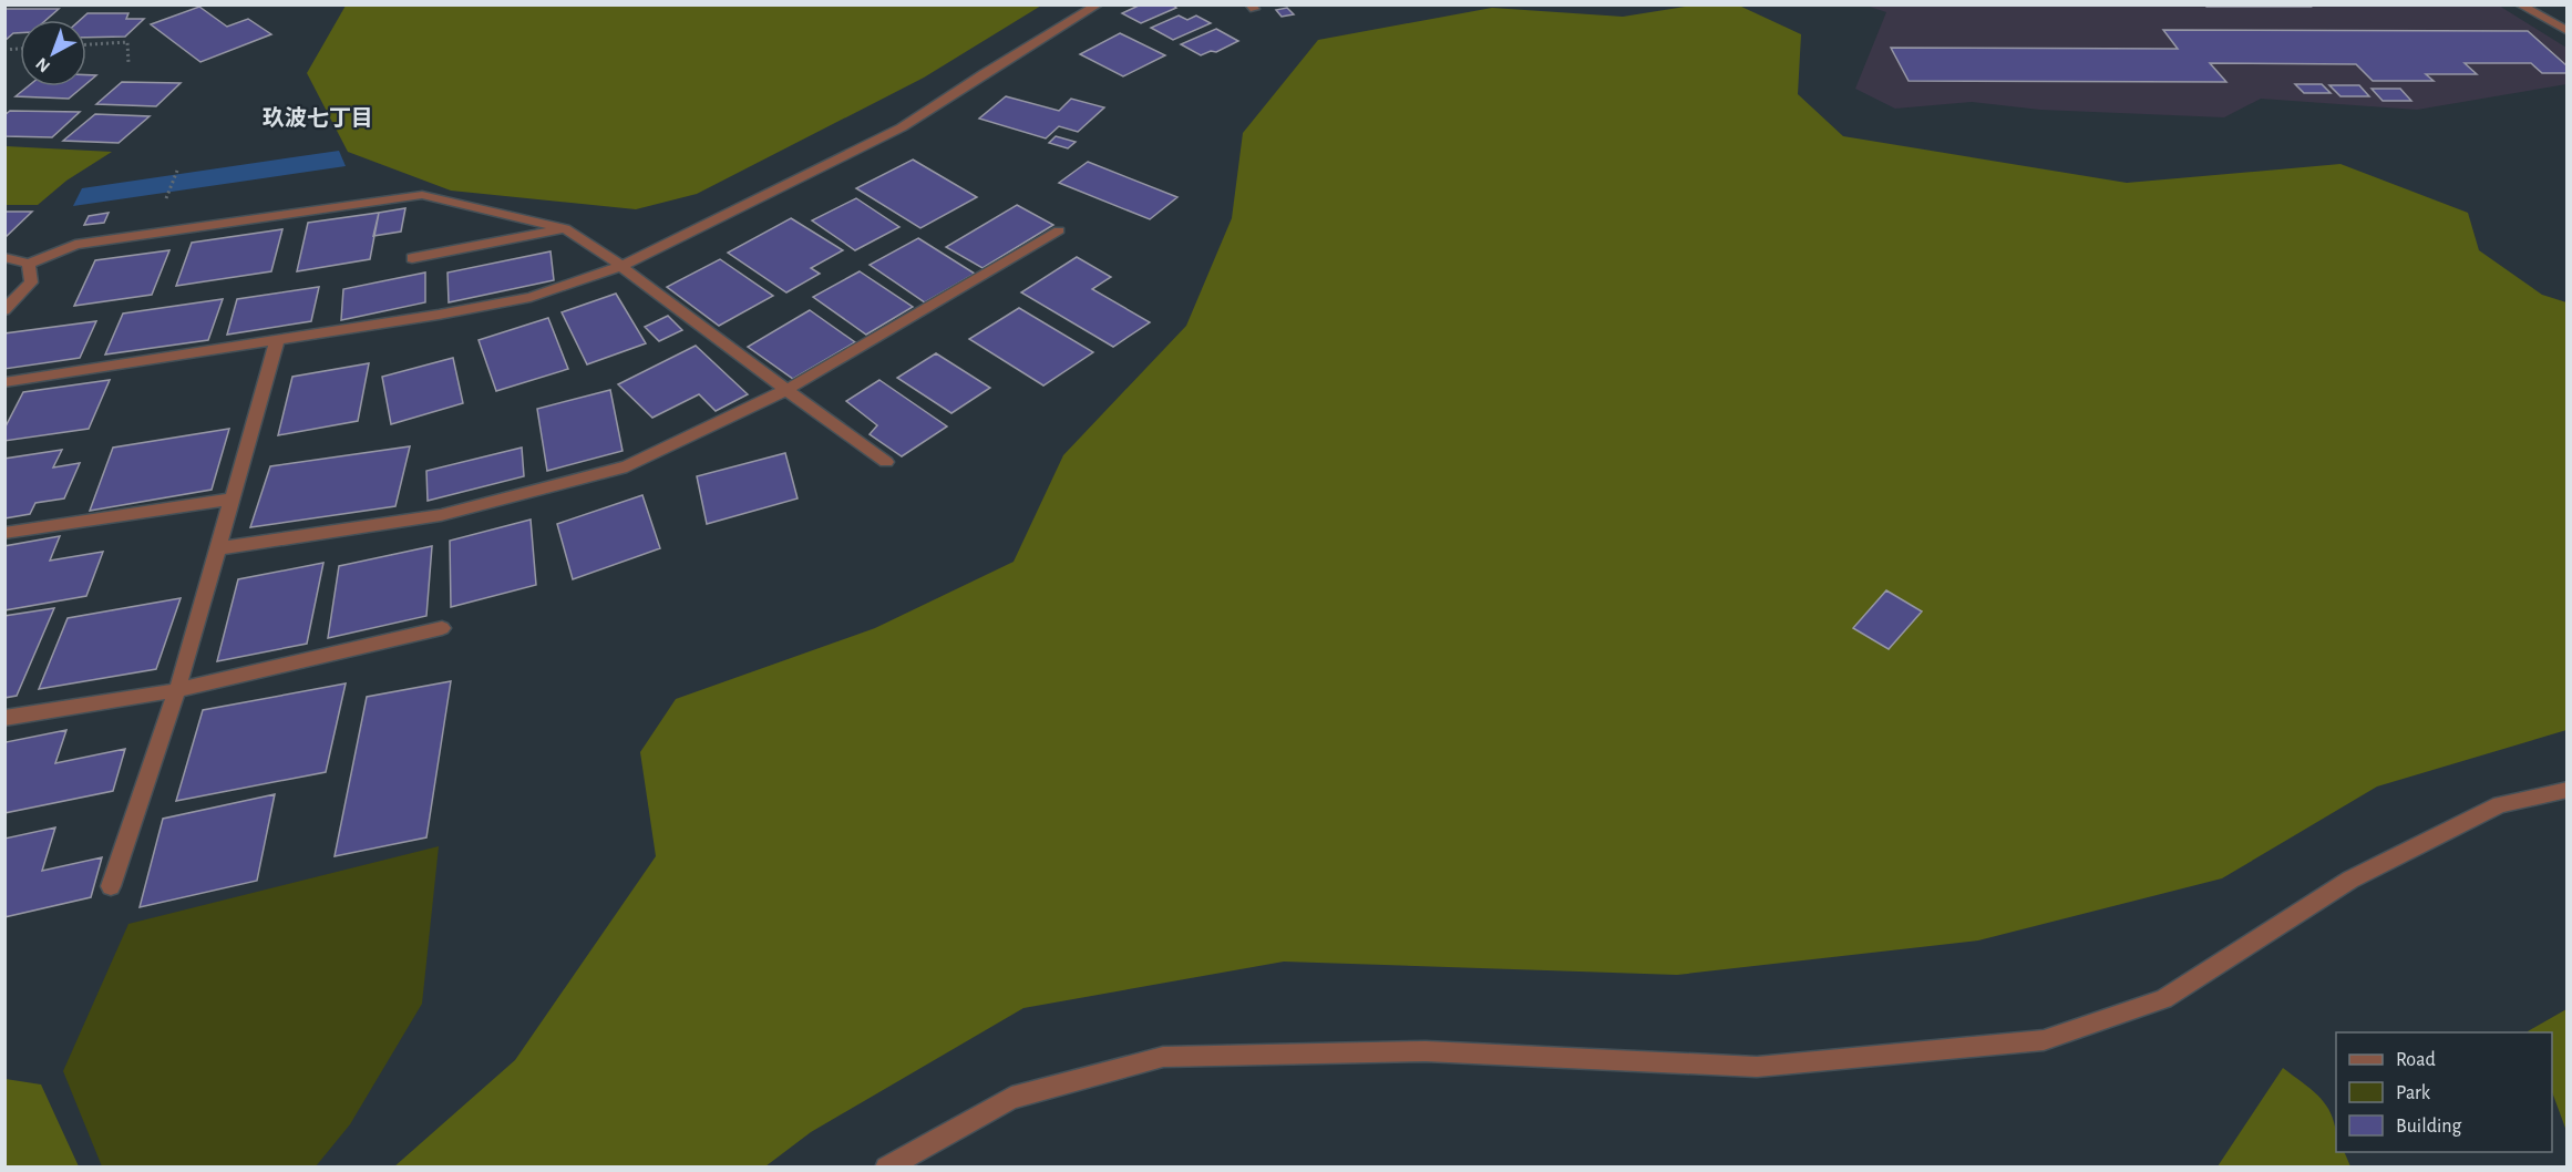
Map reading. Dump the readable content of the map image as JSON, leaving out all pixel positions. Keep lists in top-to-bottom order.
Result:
{
  "districts": ["玖波七丁目"],
  "legend": ["Road", "Park", "Building"],
  "north": "bottom left"
}
